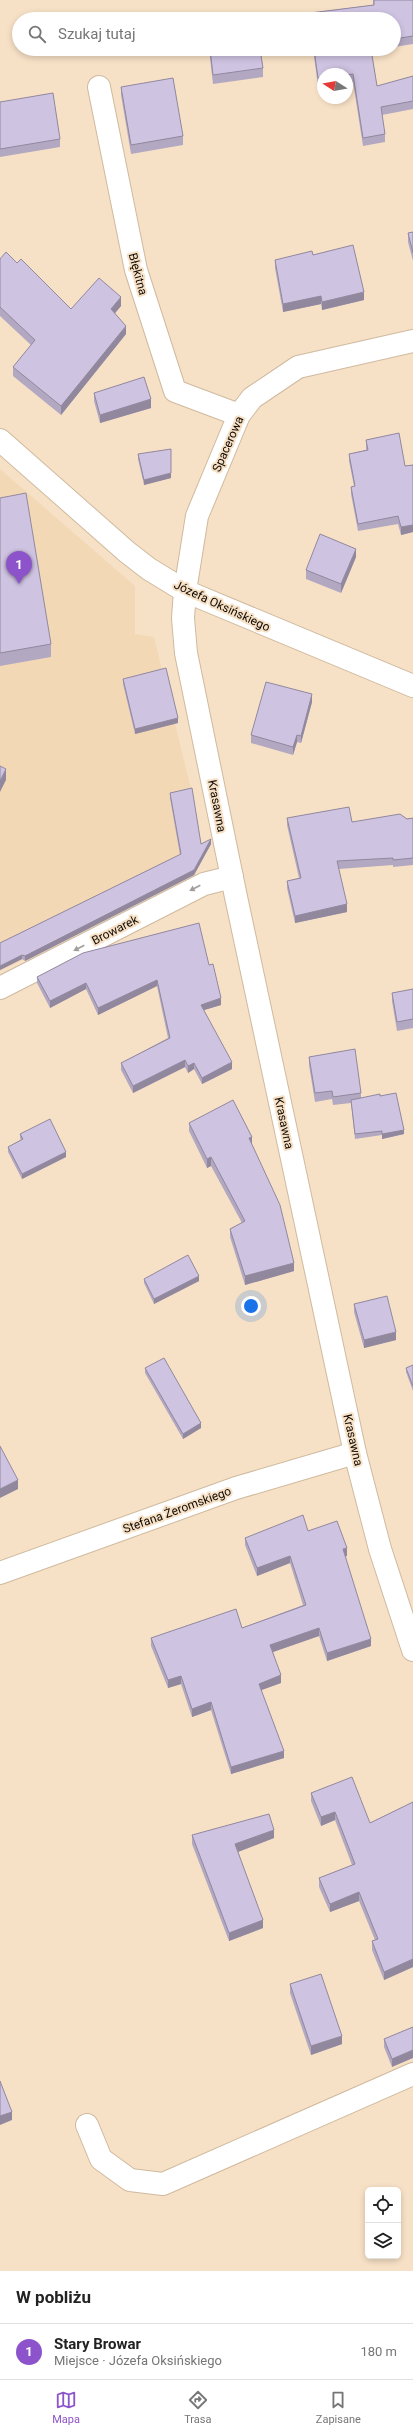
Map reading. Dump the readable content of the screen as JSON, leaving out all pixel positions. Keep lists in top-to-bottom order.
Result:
{
  "streets": {
    "street": [
      "Błękitna",
      "Spacerowa",
      "Józefa Oksińskiego",
      "Krasawna",
      "Browarek",
      "Stefana Żeromskiego"
    ]
  },
  "crossings": [
    ["Błękitna", "Spacerowa"],
    ["Spacerowa", "Józefa Oksińskiego"],
    ["Spacerowa", "Krasawna"],
    ["Józefa Oksińskiego", "Krasawna"],
    ["Krasawna", "Browarek"],
    ["Krasawna", "Stefana Żeromskiego"]
  ],
  "one_way": ["Browarek"],
  "north": "left",
  "page": {
    "search": "Szukaj tutaj",
    "pins": "1",
    "heading": "W pobliżu",
    "list": [
      {
        "mark": "1",
        "name": "Stary Browar",
        "note": "Miejsce · Józefa Oksińskiego",
        "value": "180 m"
      }
    ],
    "nav": ["Mapa", "Trasa", "Zapisane"]
  }
}
